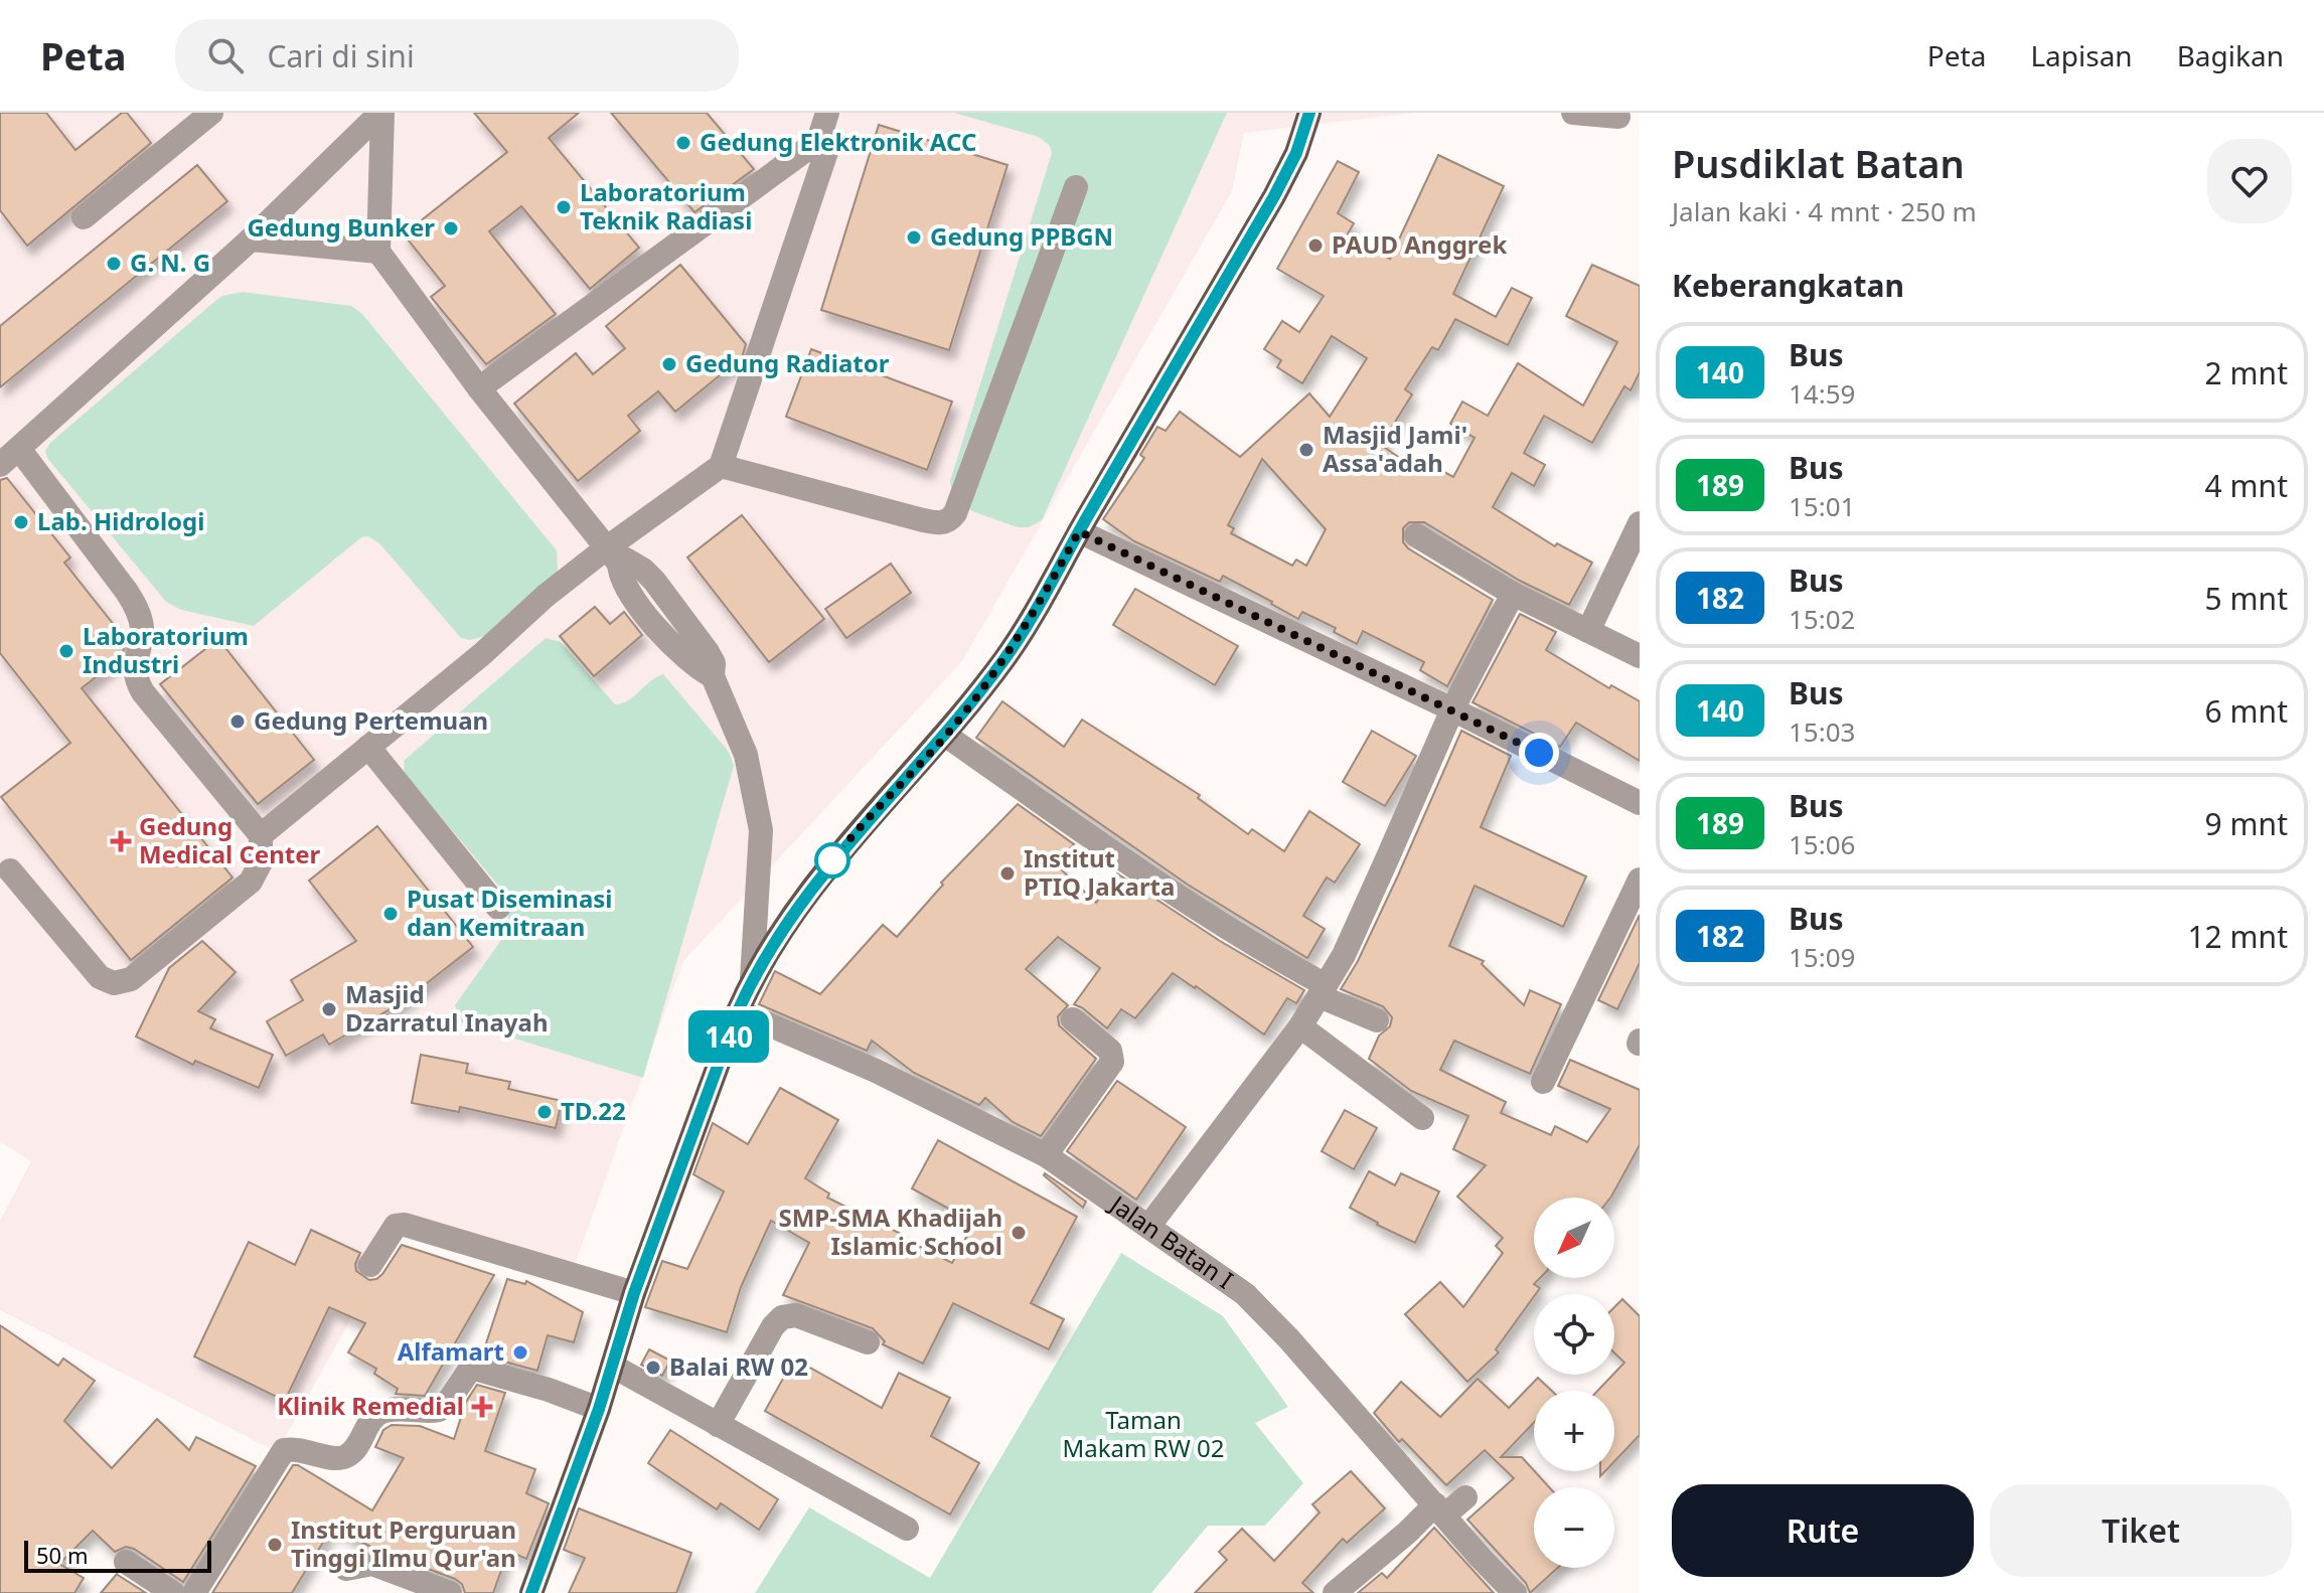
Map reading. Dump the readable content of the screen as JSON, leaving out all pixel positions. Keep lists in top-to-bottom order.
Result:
{
  "streets": {
    "street": ["Jalan Batan I"]
  },
  "parks": ["Taman Makam RW 02"],
  "places": {
    "other": [
      "Gedung Elektronik ACC",
      "Laboratorium Teknik Radiasi",
      "Gedung Bunker",
      "Gedung PPBGN",
      "PAUD Anggrek",
      "G. N. G",
      "Gedung Radiator",
      "Masjid Jami' Assa'adah",
      "Lab. Hidrologi",
      "Laboratorium Industri",
      "Gedung Pertemuan",
      "Institut PTIQ Jakarta",
      "Pusat Diseminasi dan Kemitraan",
      "Masjid Dzarratul Inayah",
      "TD.22",
      "SMP-SMA Khadijah Islamic School",
      "Alfamart",
      "Balai RW 02",
      "Institut Perguruan Tinggi Ilmu Qur'an"
    ],
    "health": ["Gedung Medical Center", "Klinik Remedial"]
  },
  "lines": ["bus line 140"],
  "scale_bar": "50 m",
  "north": "bottom left",
  "page": {
    "header": "Peta",
    "search": "Cari di sini",
    "nav": ["Peta", "Lapisan", "Bagikan"],
    "on_map": "140",
    "heading": [
      ["Pusdiklat Batan", "Jalan kaki · 4 mnt · 250 m"],
      "Keberangkatan"
    ],
    "list": [
      {
        "mark": "140",
        "name": "Bus",
        "note": "14:59",
        "value": "2 mnt"
      },
      {
        "mark": "189",
        "name": "Bus",
        "note": "15:01",
        "value": "4 mnt"
      },
      {
        "mark": "182",
        "name": "Bus",
        "note": "15:02",
        "value": "5 mnt"
      },
      {
        "mark": "140",
        "name": "Bus",
        "note": "15:03",
        "value": "6 mnt"
      },
      {
        "mark": "189",
        "name": "Bus",
        "note": "15:06",
        "value": "9 mnt"
      },
      {
        "mark": "182",
        "name": "Bus",
        "note": "15:09",
        "value": "12 mnt"
      }
    ],
    "map_buttons": ["+", "−"],
    "buttons": ["Rute", "Tiket"],
    "scale": "50 m"
  }
}
